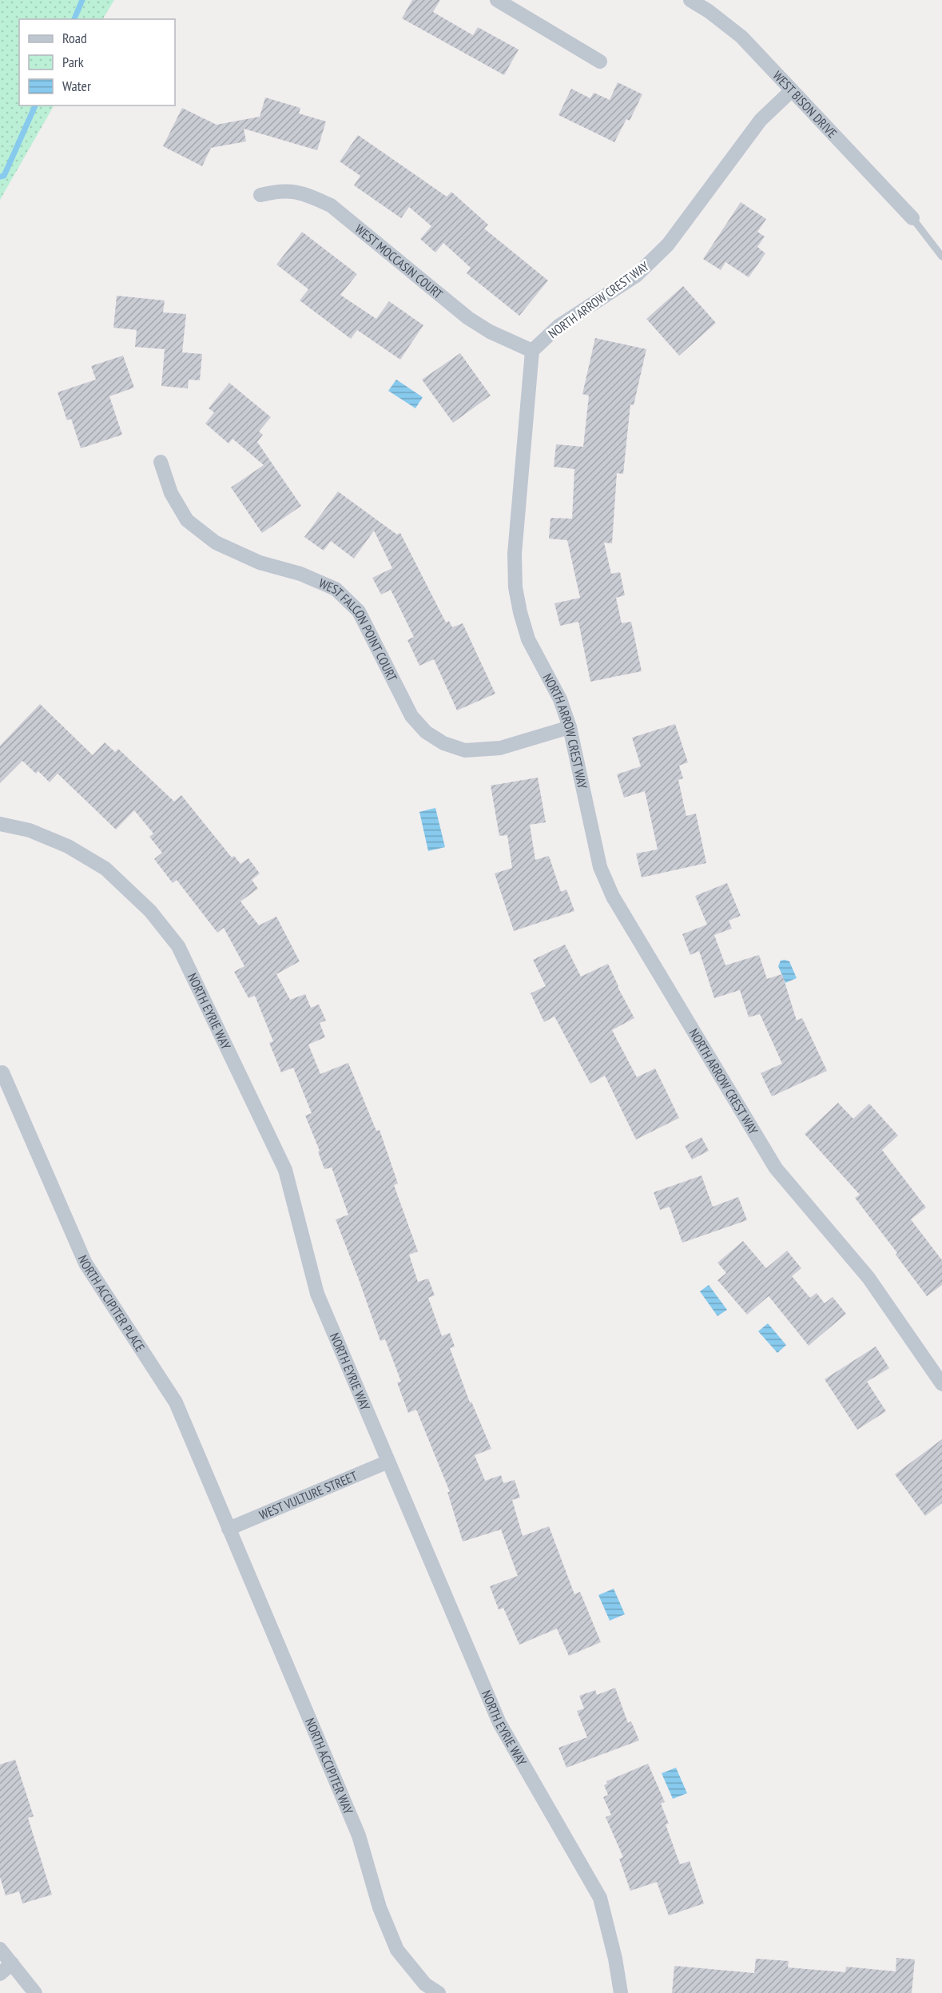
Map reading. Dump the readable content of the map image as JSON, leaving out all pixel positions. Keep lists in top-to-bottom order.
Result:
{
  "streets": {
    "street": [
      "WEST BISON DRIVE",
      "WEST MOCCASIN COURT",
      "NORTH ARROW CREST WAY",
      "WEST FALCON POINT COURT",
      "NORTH EYRIE WAY",
      "NORTH ACCIPITER PLACE",
      "WEST VULTURE STREET",
      "NORTH ACCIPITER WAY"
    ]
  },
  "crossings": [
    ["WEST BISON DRIVE", "NORTH ARROW CREST WAY"],
    ["WEST MOCCASIN COURT", "NORTH ARROW CREST WAY"],
    ["NORTH ARROW CREST WAY", "WEST FALCON POINT COURT"],
    ["NORTH EYRIE WAY", "WEST VULTURE STREET"],
    ["NORTH ACCIPITER PLACE", "WEST VULTURE STREET"],
    ["NORTH ACCIPITER PLACE", "NORTH ACCIPITER WAY"],
    ["WEST VULTURE STREET", "NORTH ACCIPITER WAY"]
  ],
  "legend": ["Road", "Park", "Water"]
}
